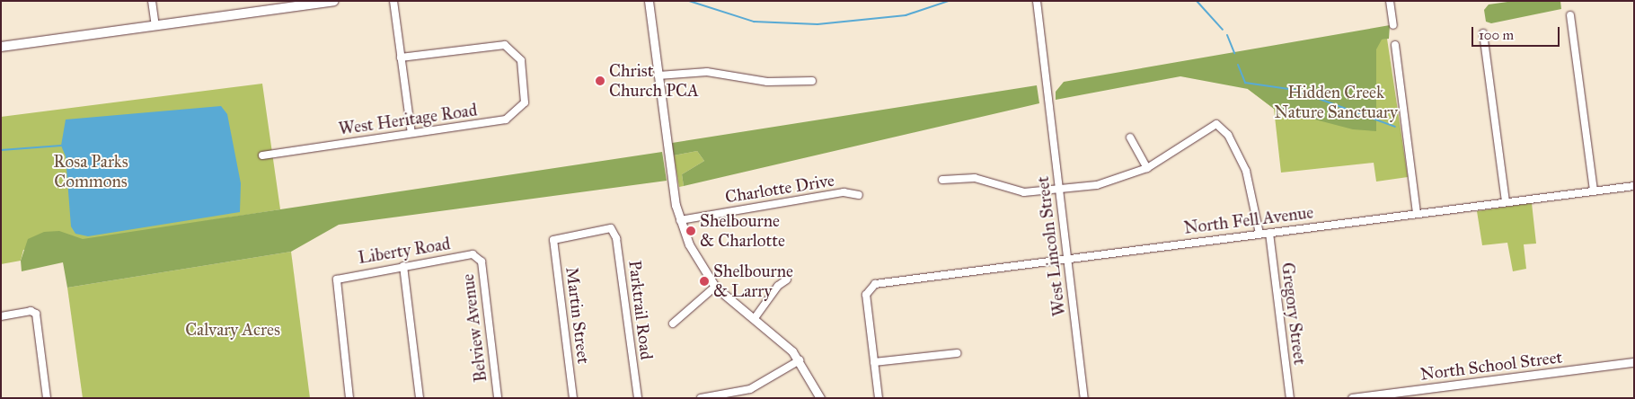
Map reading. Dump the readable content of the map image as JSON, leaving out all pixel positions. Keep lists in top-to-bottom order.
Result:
{
  "streets": {
    "street": [
      "West Heritage Road",
      "Charlotte Drive",
      "North Fell Avenue",
      "West Lincoln Street",
      "Liberty Road",
      "Parktrail Road",
      "Gregory Street",
      "Martin Street",
      "Belview Avenue",
      "North School Street"
    ]
  },
  "crossings": [
    ["North Fell Avenue", "West Lincoln Street"],
    ["North Fell Avenue", "Gregory Street"],
    ["Liberty Road", "Belview Avenue"],
    ["Parktrail Road", "Martin Street"]
  ],
  "parks": ["Hidden Creek Nature Sanctuary", "Rosa Parks Commons", "Calvary Acres"],
  "places": ["Christ Church PCA", "Shelbourne & Charlotte", "Shelbourne & Larry"],
  "scale_bar": "100 m"
}
